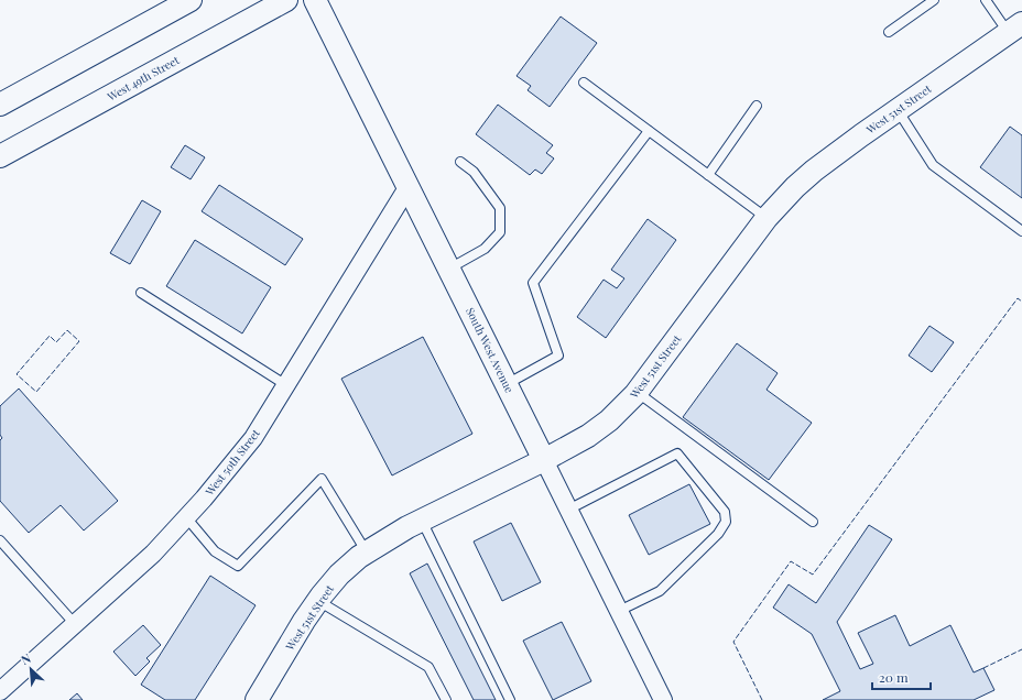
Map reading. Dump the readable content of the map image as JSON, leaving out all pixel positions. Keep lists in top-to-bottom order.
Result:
{
  "streets": {
    "street": [
      "West 49th Street",
      "West 51st Street",
      "South West Avenue",
      "West 50th Street"
    ]
  },
  "crossings": [
    ["West 51st Street", "South West Avenue"],
    ["South West Avenue", "West 50th Street"]
  ],
  "scale_bar": "20 m",
  "north": "top left"
}
